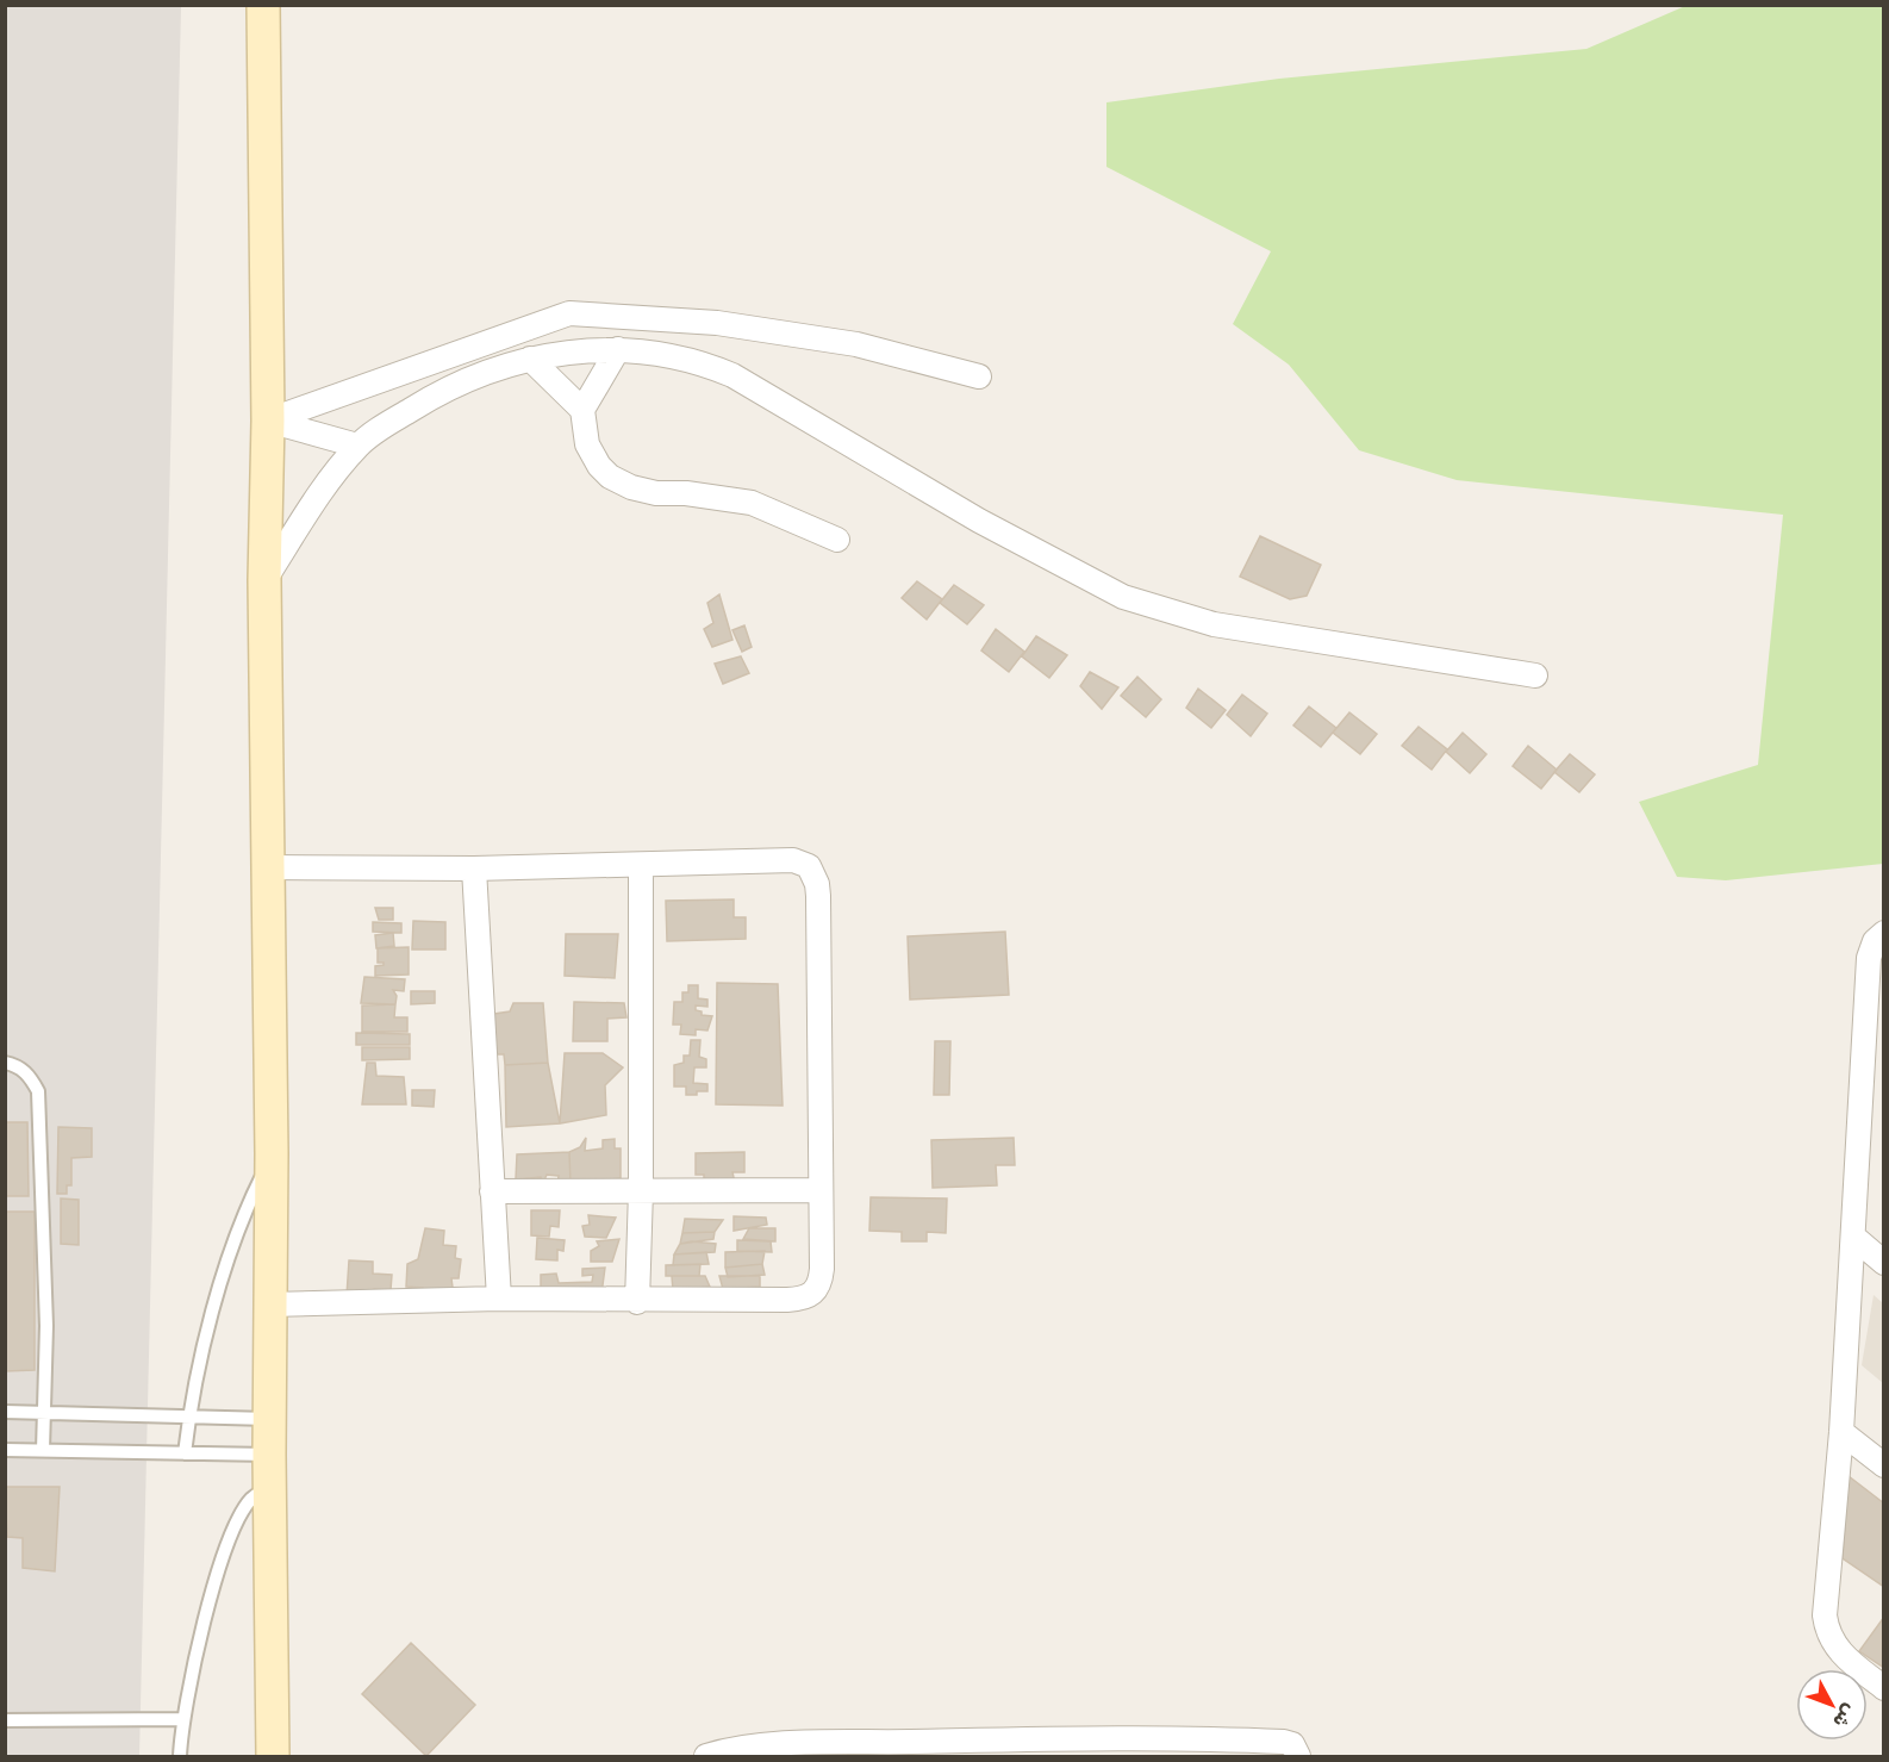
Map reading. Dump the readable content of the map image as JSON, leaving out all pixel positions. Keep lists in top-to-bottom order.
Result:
{
  "north": "bottom right"
}
